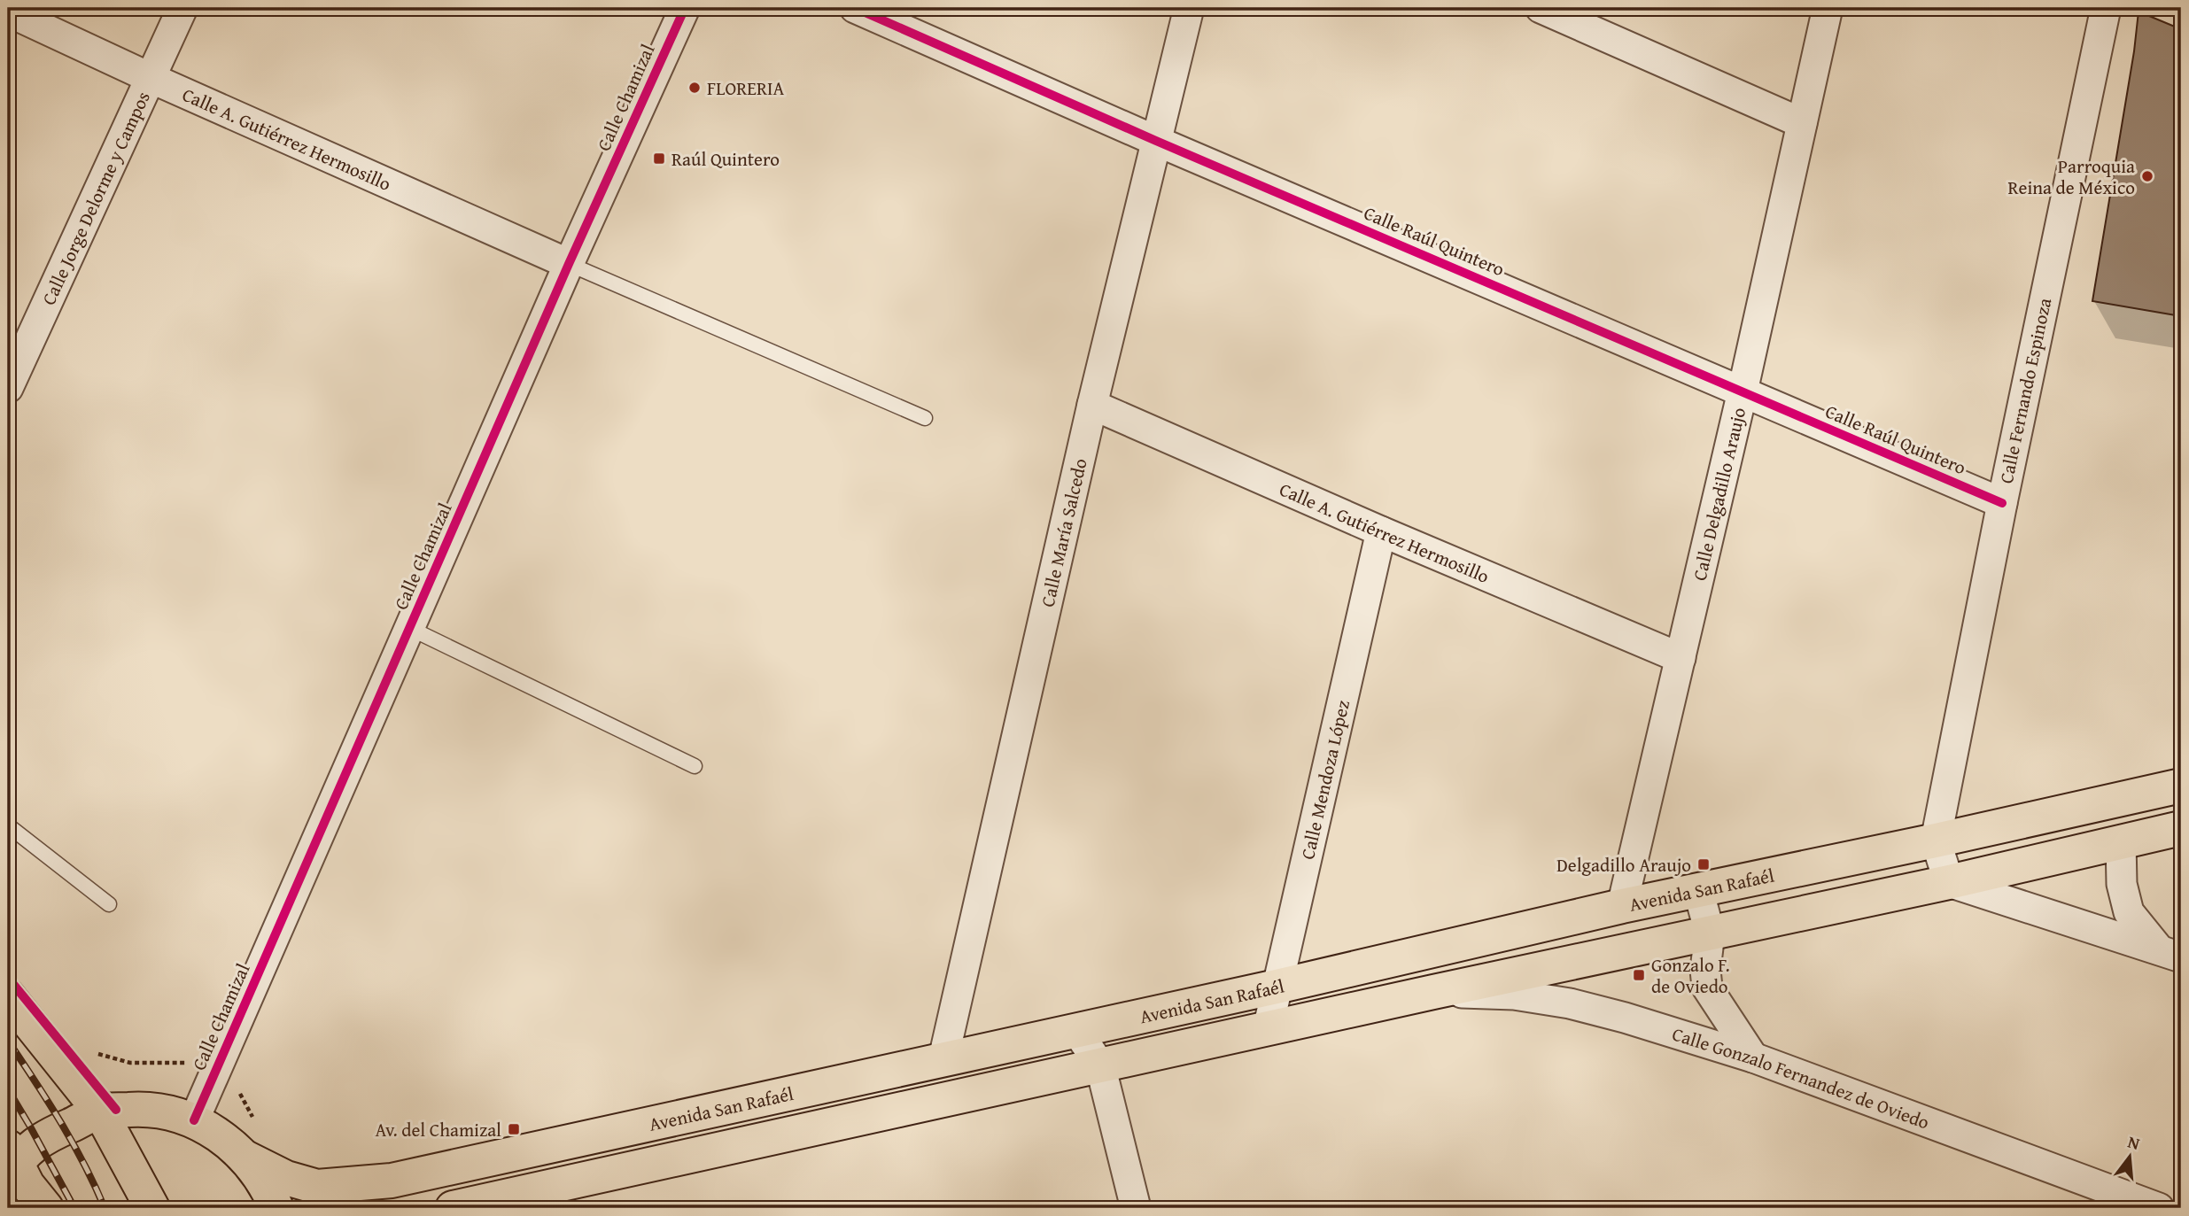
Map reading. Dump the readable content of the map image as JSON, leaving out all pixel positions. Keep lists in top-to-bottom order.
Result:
{
  "streets": {
    "main road": ["Avenida San Rafaél"],
    "street": [
      "Calle Chamizal",
      "Calle A. Gutiérrez Hermosillo",
      "Calle Jorge Delorme y Campos",
      "Calle Raúl Quintero",
      "Calle Fernando Espinoza",
      "Calle Delgadillo Araujo",
      "Calle María Salcedo",
      "Calle Mendoza López",
      "Calle Gonzalo Fernandez de Oviedo"
    ]
  },
  "crossings": [
    ["Calle Chamizal", "Calle A. Gutiérrez Hermosillo"],
    ["Calle A. Gutiérrez Hermosillo", "Calle Jorge Delorme y Campos"],
    ["Calle A. Gutiérrez Hermosillo", "Calle Delgadillo Araujo"],
    ["Calle A. Gutiérrez Hermosillo", "Calle María Salcedo"],
    ["Calle A. Gutiérrez Hermosillo", "Calle Mendoza López"],
    ["Calle Raúl Quintero", "Calle Fernando Espinoza"],
    ["Calle Raúl Quintero", "Calle Delgadillo Araujo"],
    ["Calle Raúl Quintero", "Calle María Salcedo"],
    ["Calle Fernando Espinoza", "Avenida San Rafaél"],
    ["Calle Delgadillo Araujo", "Avenida San Rafaél"],
    ["Calle María Salcedo", "Avenida San Rafaél"],
    ["Calle Mendoza López", "Avenida San Rafaél"]
  ],
  "places": {
    "other": ["FLORERIA", "Parroquia Reina de México"],
    "transit": [
      "Raúl Quintero",
      "Delgadillo Araujo",
      "Gonzalo F. de Oviedo",
      "Av. del Chamizal"
    ]
  },
  "north": "top"
}
